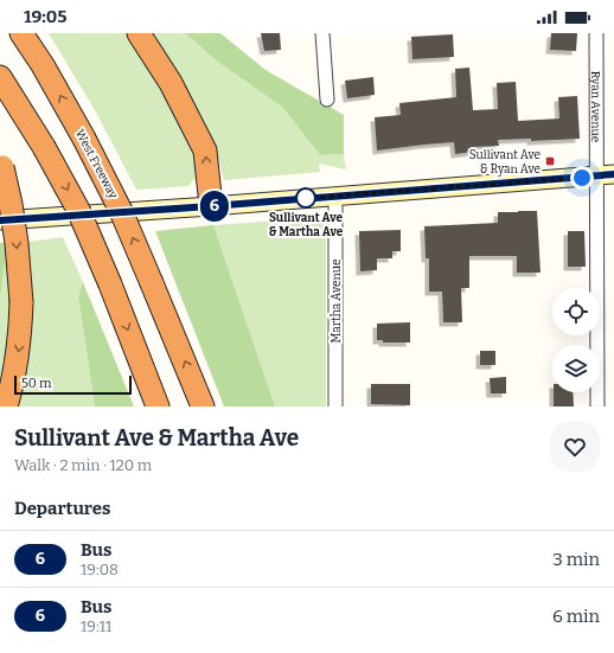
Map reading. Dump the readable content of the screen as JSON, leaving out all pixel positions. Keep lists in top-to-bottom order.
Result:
{
  "streets": {
    "highway": ["West Freeway"],
    "street": ["Ryan Avenue", "Martha Avenue"]
  },
  "places": {
    "transit": ["Sullivant Ave & Ryan Ave"],
    "other": ["Sullivant Ave & Martha Ave"]
  },
  "lines": ["bus line 6"],
  "scale_bar": "50 m",
  "page": {
    "status": "19:05",
    "on_map": "6",
    "scale": "50 m",
    "heading": [
      ["Sullivant Ave & Martha Ave", "Walk · 2 min · 120 m"],
      "Departures"
    ],
    "list": [
      {
        "mark": "6",
        "name": "Bus",
        "note": "19:08",
        "value": "3 min"
      },
      {
        "mark": "6",
        "name": "Bus",
        "note": "19:11",
        "value": "6 min"
      }
    ]
  }
}
